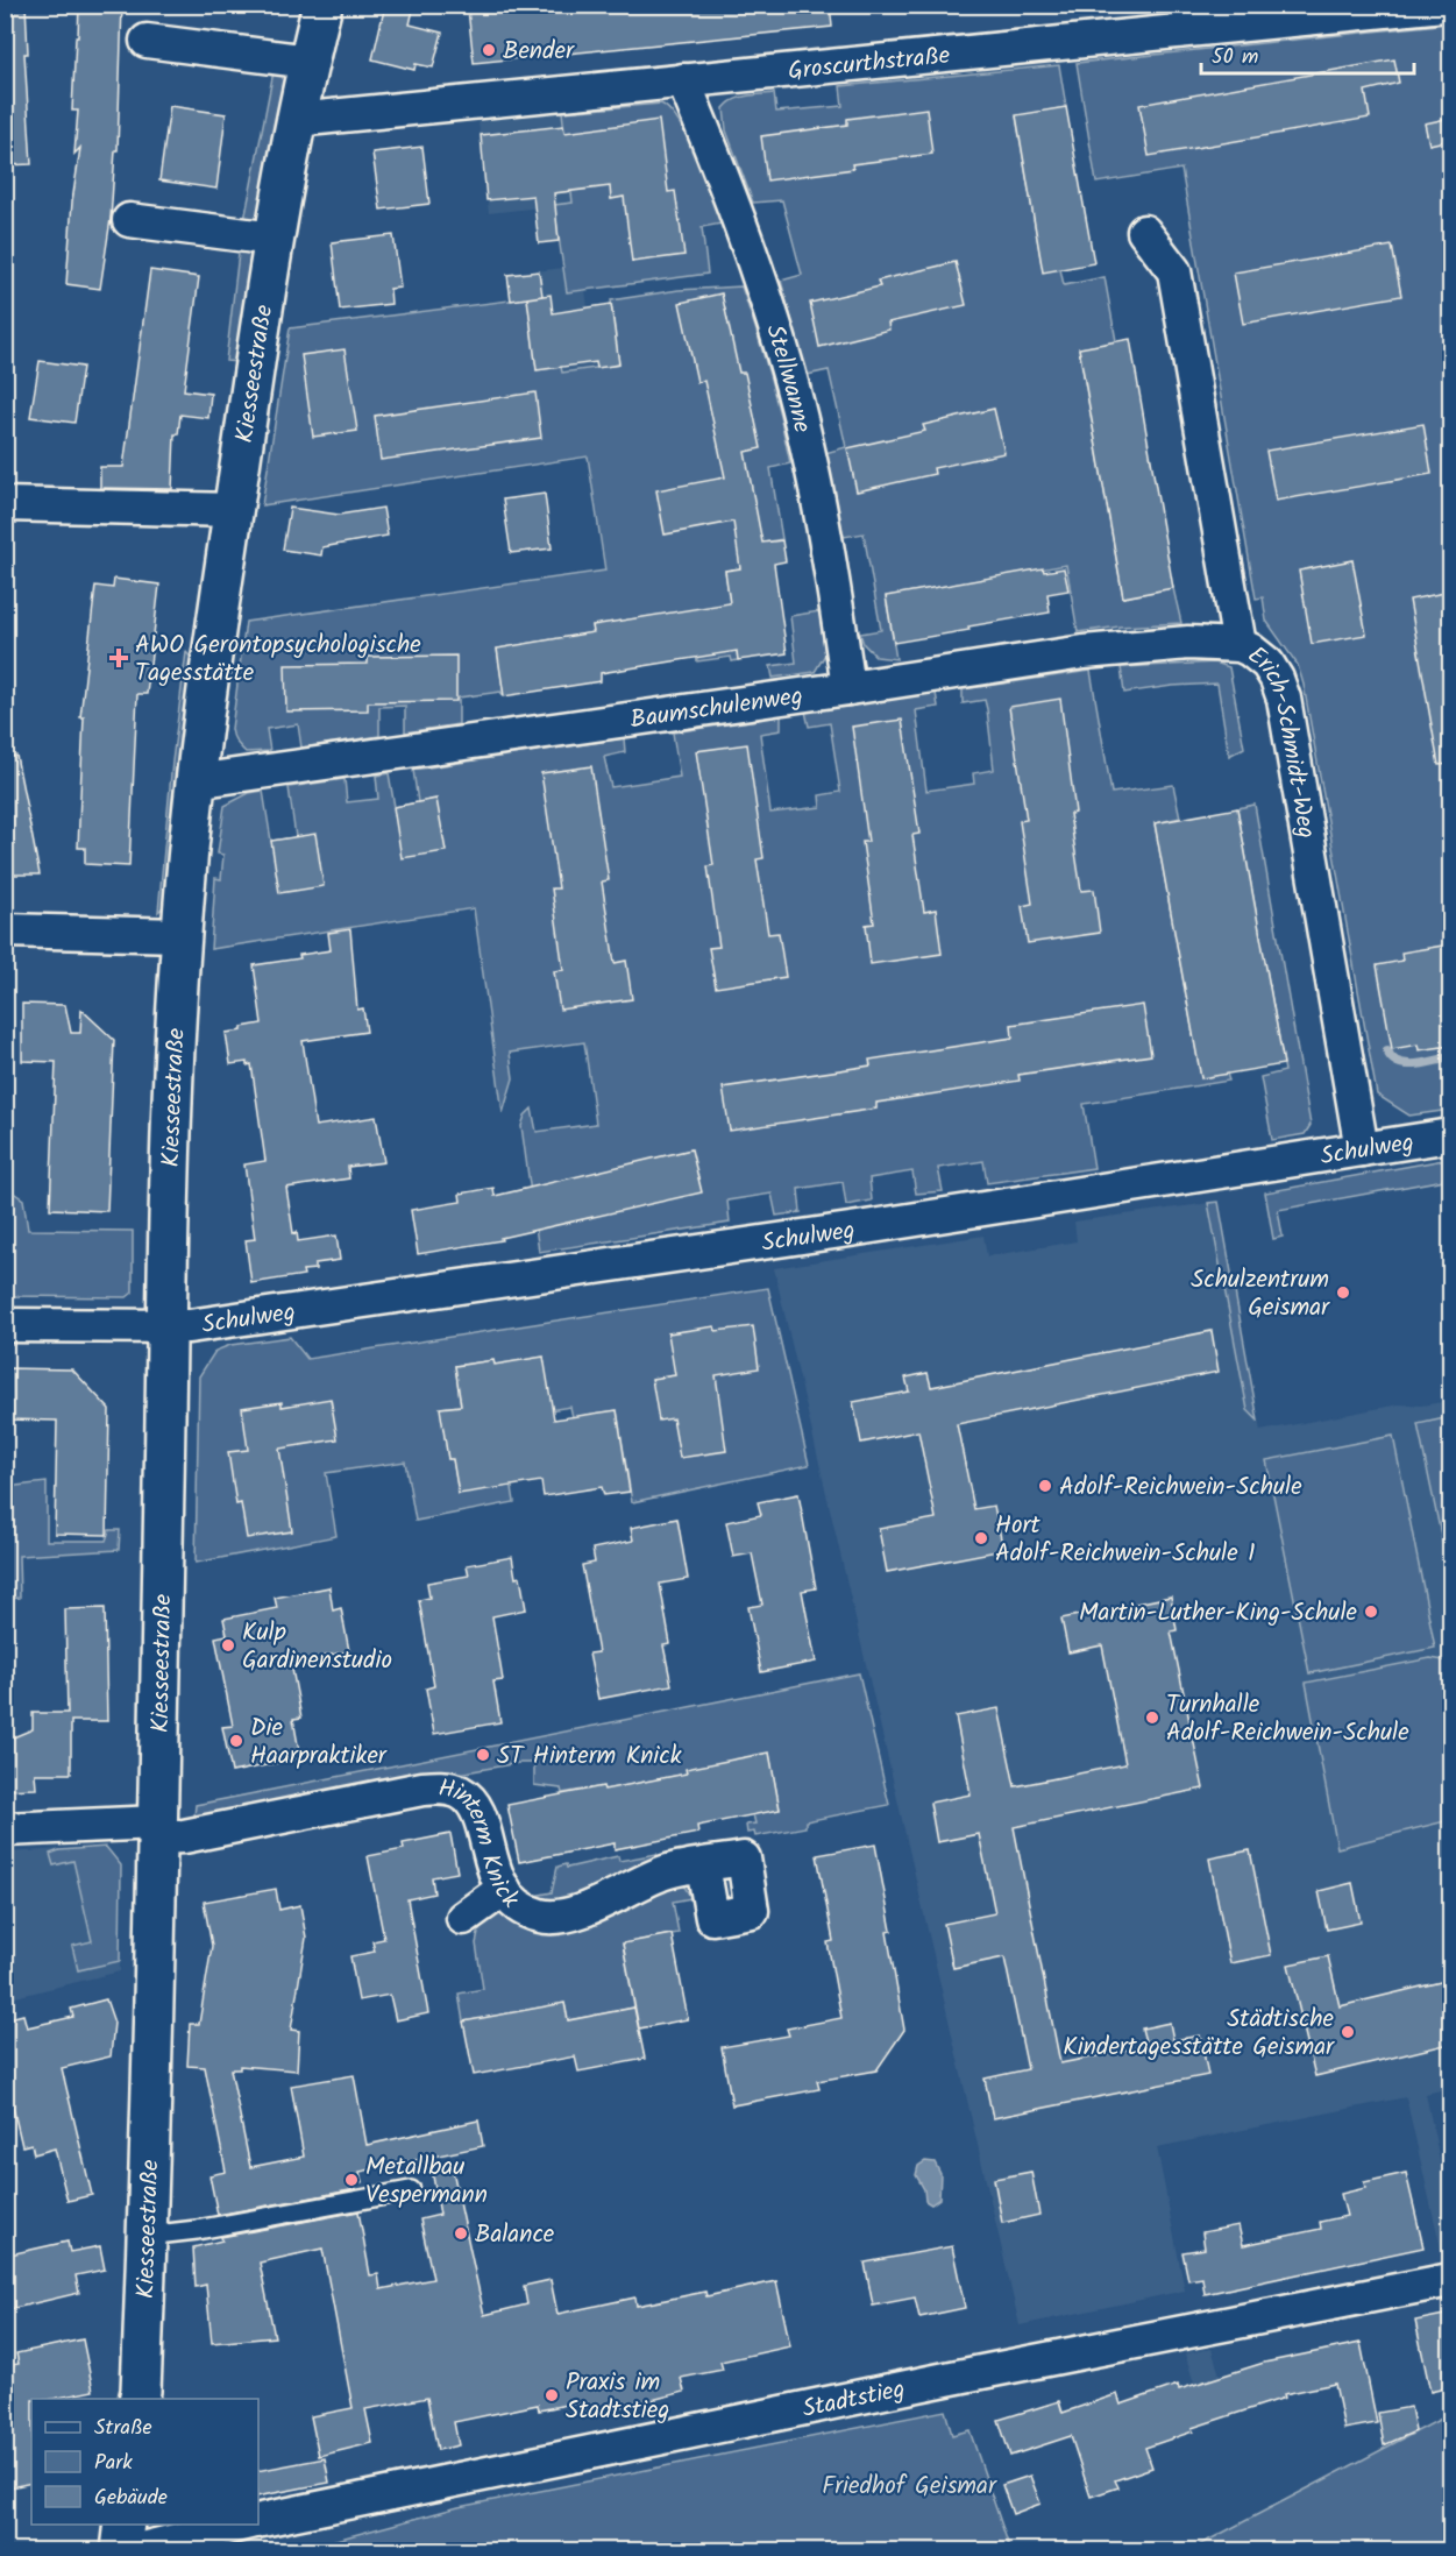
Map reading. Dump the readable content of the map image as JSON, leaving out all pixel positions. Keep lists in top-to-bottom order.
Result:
{
  "streets": {
    "street": [
      "Groscurthstraße",
      "Kiesseestraße",
      "Stellwanne",
      "Baumschulenweg",
      "Erich-Schmidt-Weg",
      "Schulweg",
      "Hinterm Knick",
      "Stadtstieg"
    ]
  },
  "crossings": [
    ["Groscurthstraße", "Kiesseestraße"],
    ["Groscurthstraße", "Stellwanne"],
    ["Kiesseestraße", "Baumschulenweg"],
    ["Kiesseestraße", "Schulweg"],
    ["Kiesseestraße", "Hinterm Knick"],
    ["Stellwanne", "Baumschulenweg"],
    ["Baumschulenweg", "Erich-Schmidt-Weg"],
    ["Erich-Schmidt-Weg", "Schulweg"]
  ],
  "parks": ["Friedhof Geismar"],
  "places": {
    "other": [
      "Bender",
      "Schulzentrum Geismar",
      "Adolf-Reichwein-Schule",
      "Hort Adolf-Reichwein-Schule 1",
      "Martin-Luther-King-Schule",
      "Kulp Gardinenstudio",
      "Turnhalle Adolf-Reichwein-Schule",
      "Die Haarpraktiker",
      "ST Hinterm Knick",
      "Städtische Kindertagesstätte Geismar",
      "Metallbau Vespermann",
      "Balance",
      "Praxis im Stadtstieg"
    ],
    "health": ["AWO Gerontopsychologische Tagesstätte"]
  },
  "legend": ["Straße", "Park", "Gebäude"],
  "scale_bar": "50 m"
}
